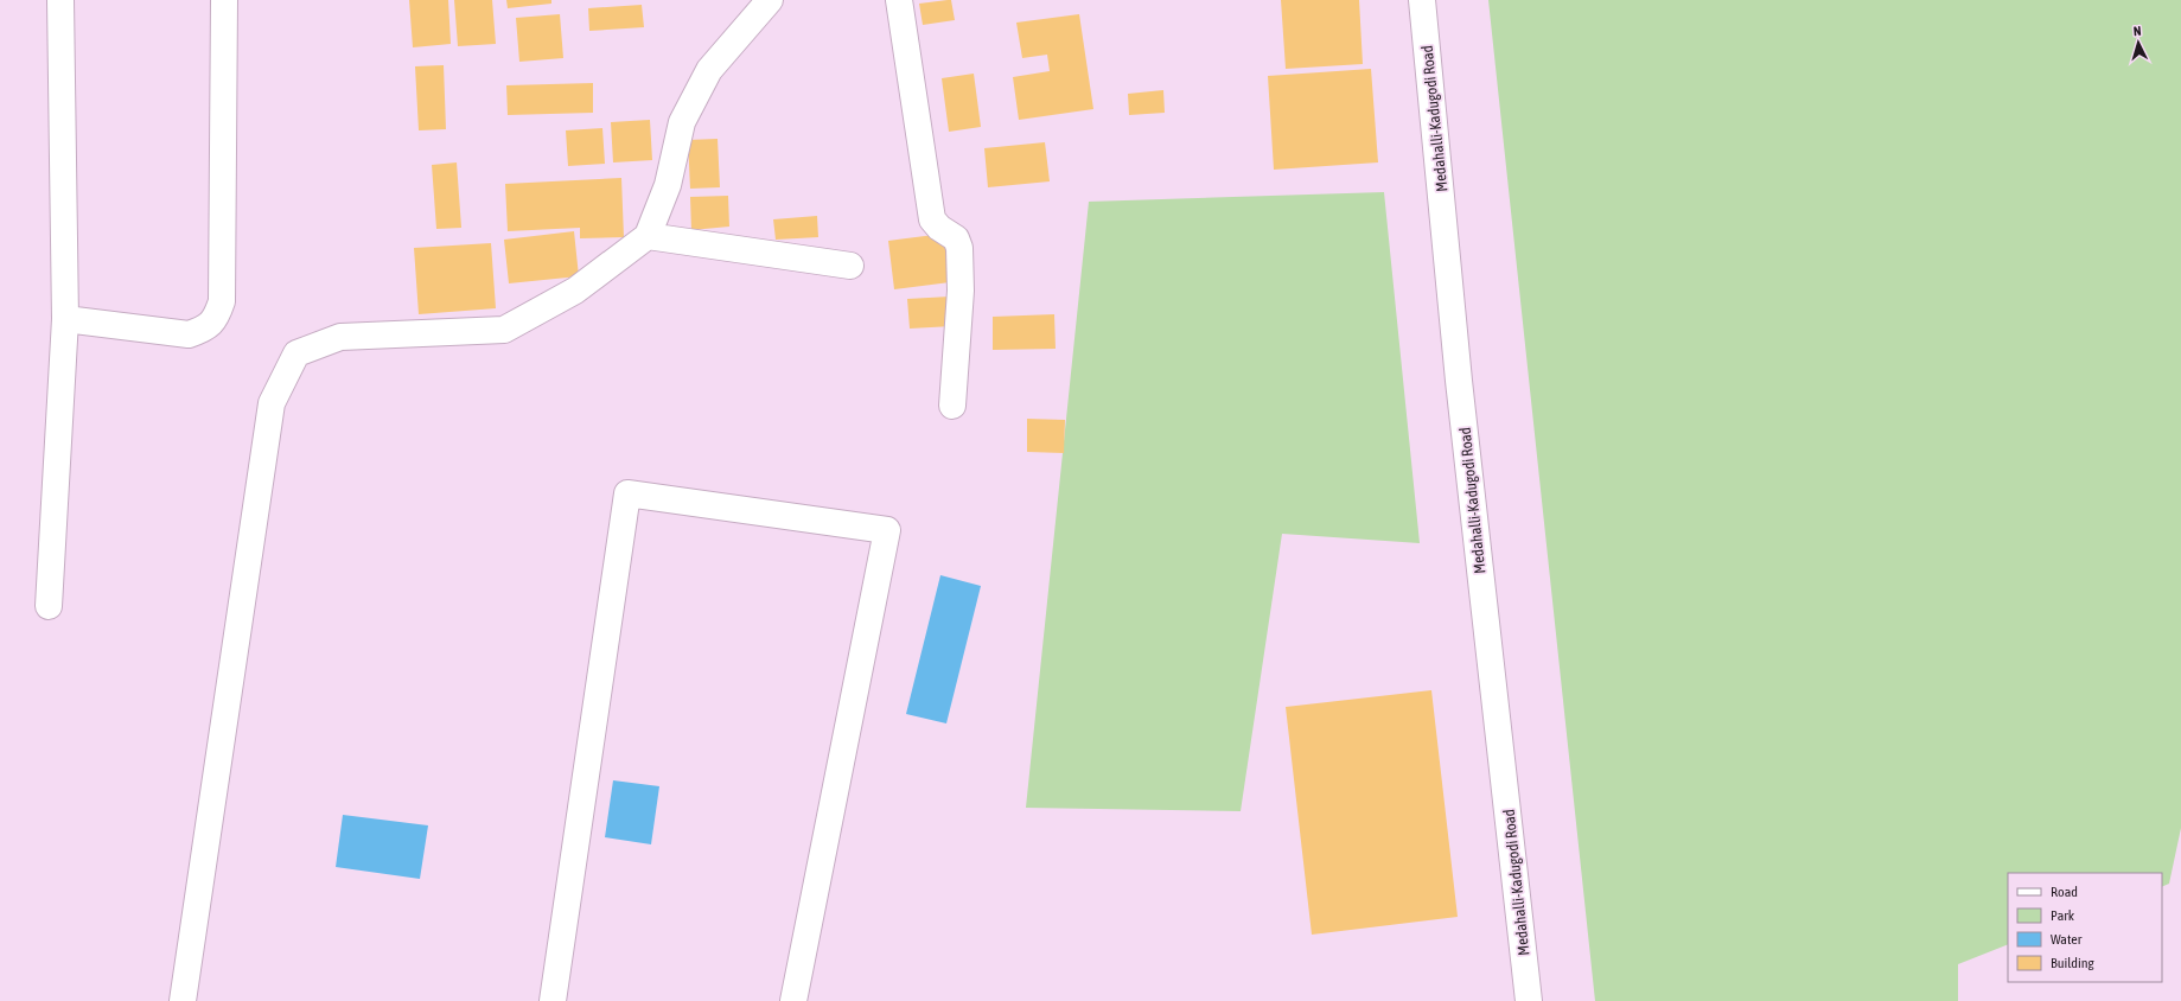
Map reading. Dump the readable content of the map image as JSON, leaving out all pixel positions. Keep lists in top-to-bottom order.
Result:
{
  "streets": {
    "street": ["Medahalli-Kadugodi Road"]
  },
  "legend": [
    "Road",
    "Park",
    "Water",
    "Building"
  ],
  "north": "top"
}
